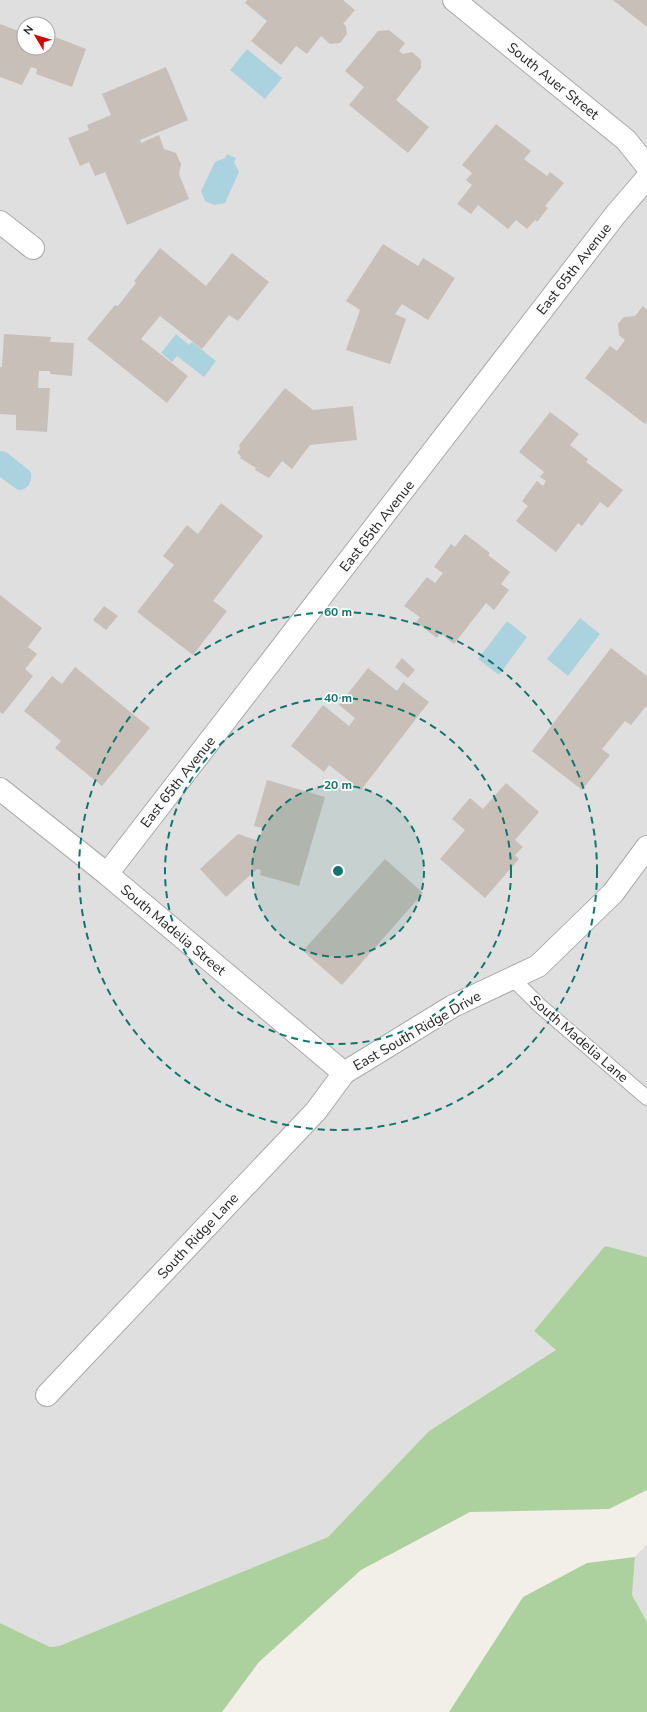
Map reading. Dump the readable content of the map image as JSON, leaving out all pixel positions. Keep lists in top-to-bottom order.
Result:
{
  "streets": {
    "street": [
      "South Auer Street",
      "East 65th Avenue",
      "South Madelia Street",
      "East South Ridge Drive",
      "South Ridge Lane"
    ],
    "lane": ["South Madelia Lane"]
  },
  "crossings": [
    ["East 65th Avenue", "South Madelia Street"],
    ["South Madelia Street", "East South Ridge Drive"],
    ["South Madelia Street", "South Ridge Lane"],
    ["East South Ridge Drive", "South Madelia Lane"],
    ["East South Ridge Drive", "South Ridge Lane"]
  ],
  "north": "top left",
  "rings": ["60 m", "40 m", "20 m"]
}
